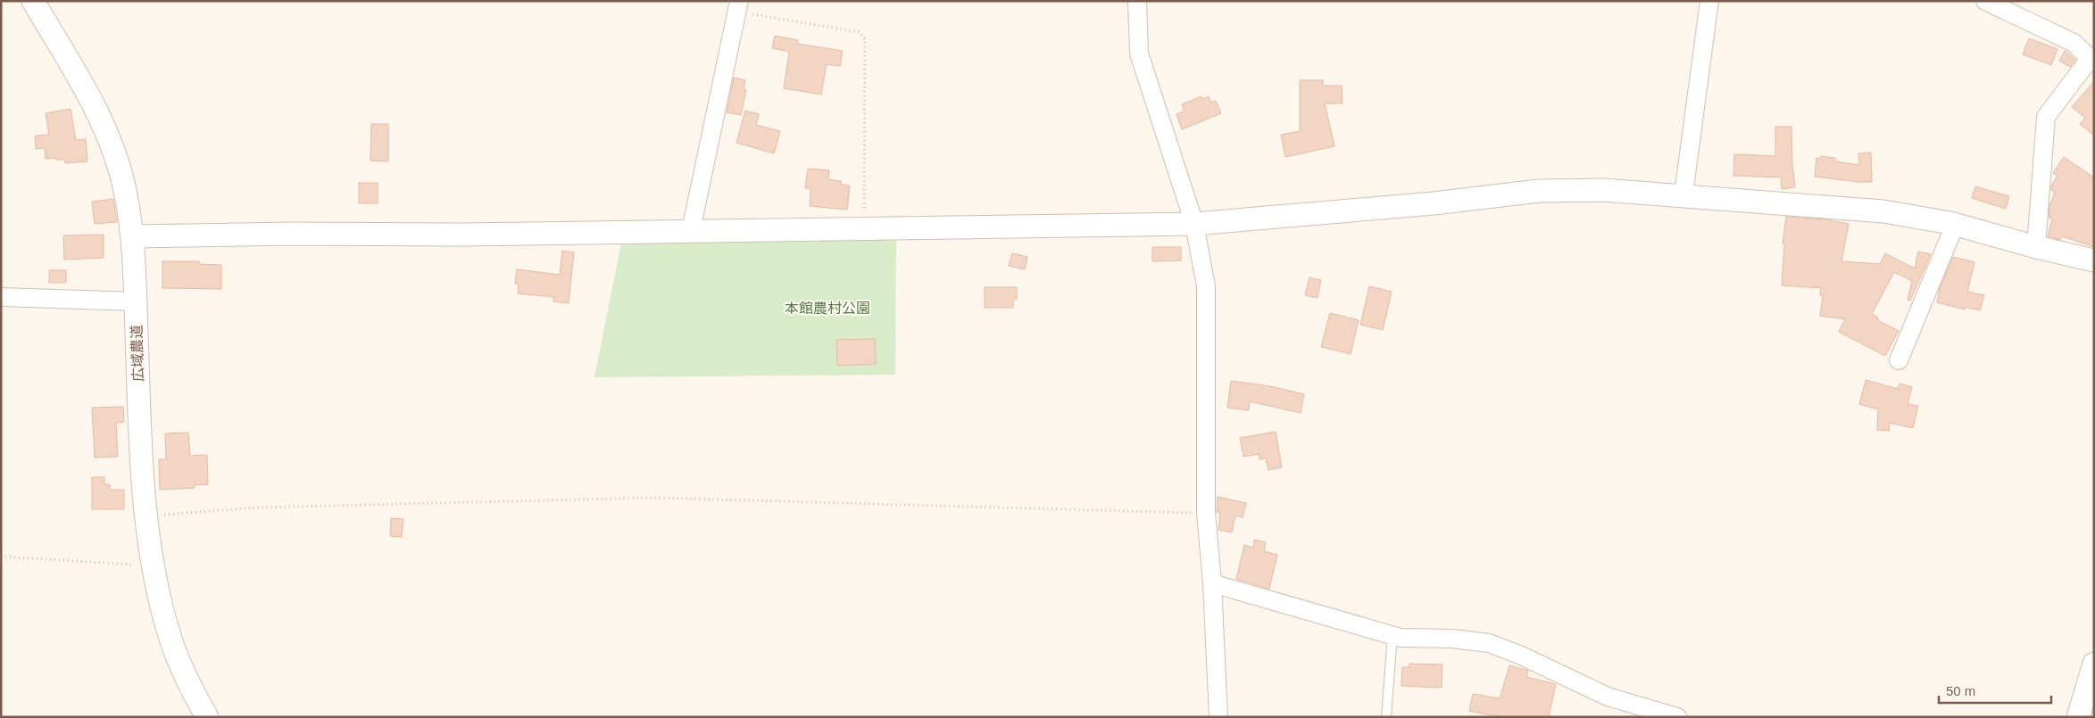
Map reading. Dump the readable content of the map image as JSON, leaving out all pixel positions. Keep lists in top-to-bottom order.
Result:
{
  "streets": {
    "street": ["広域農道"]
  },
  "parks": ["本館農村公園"],
  "scale_bar": "50 m"
}
